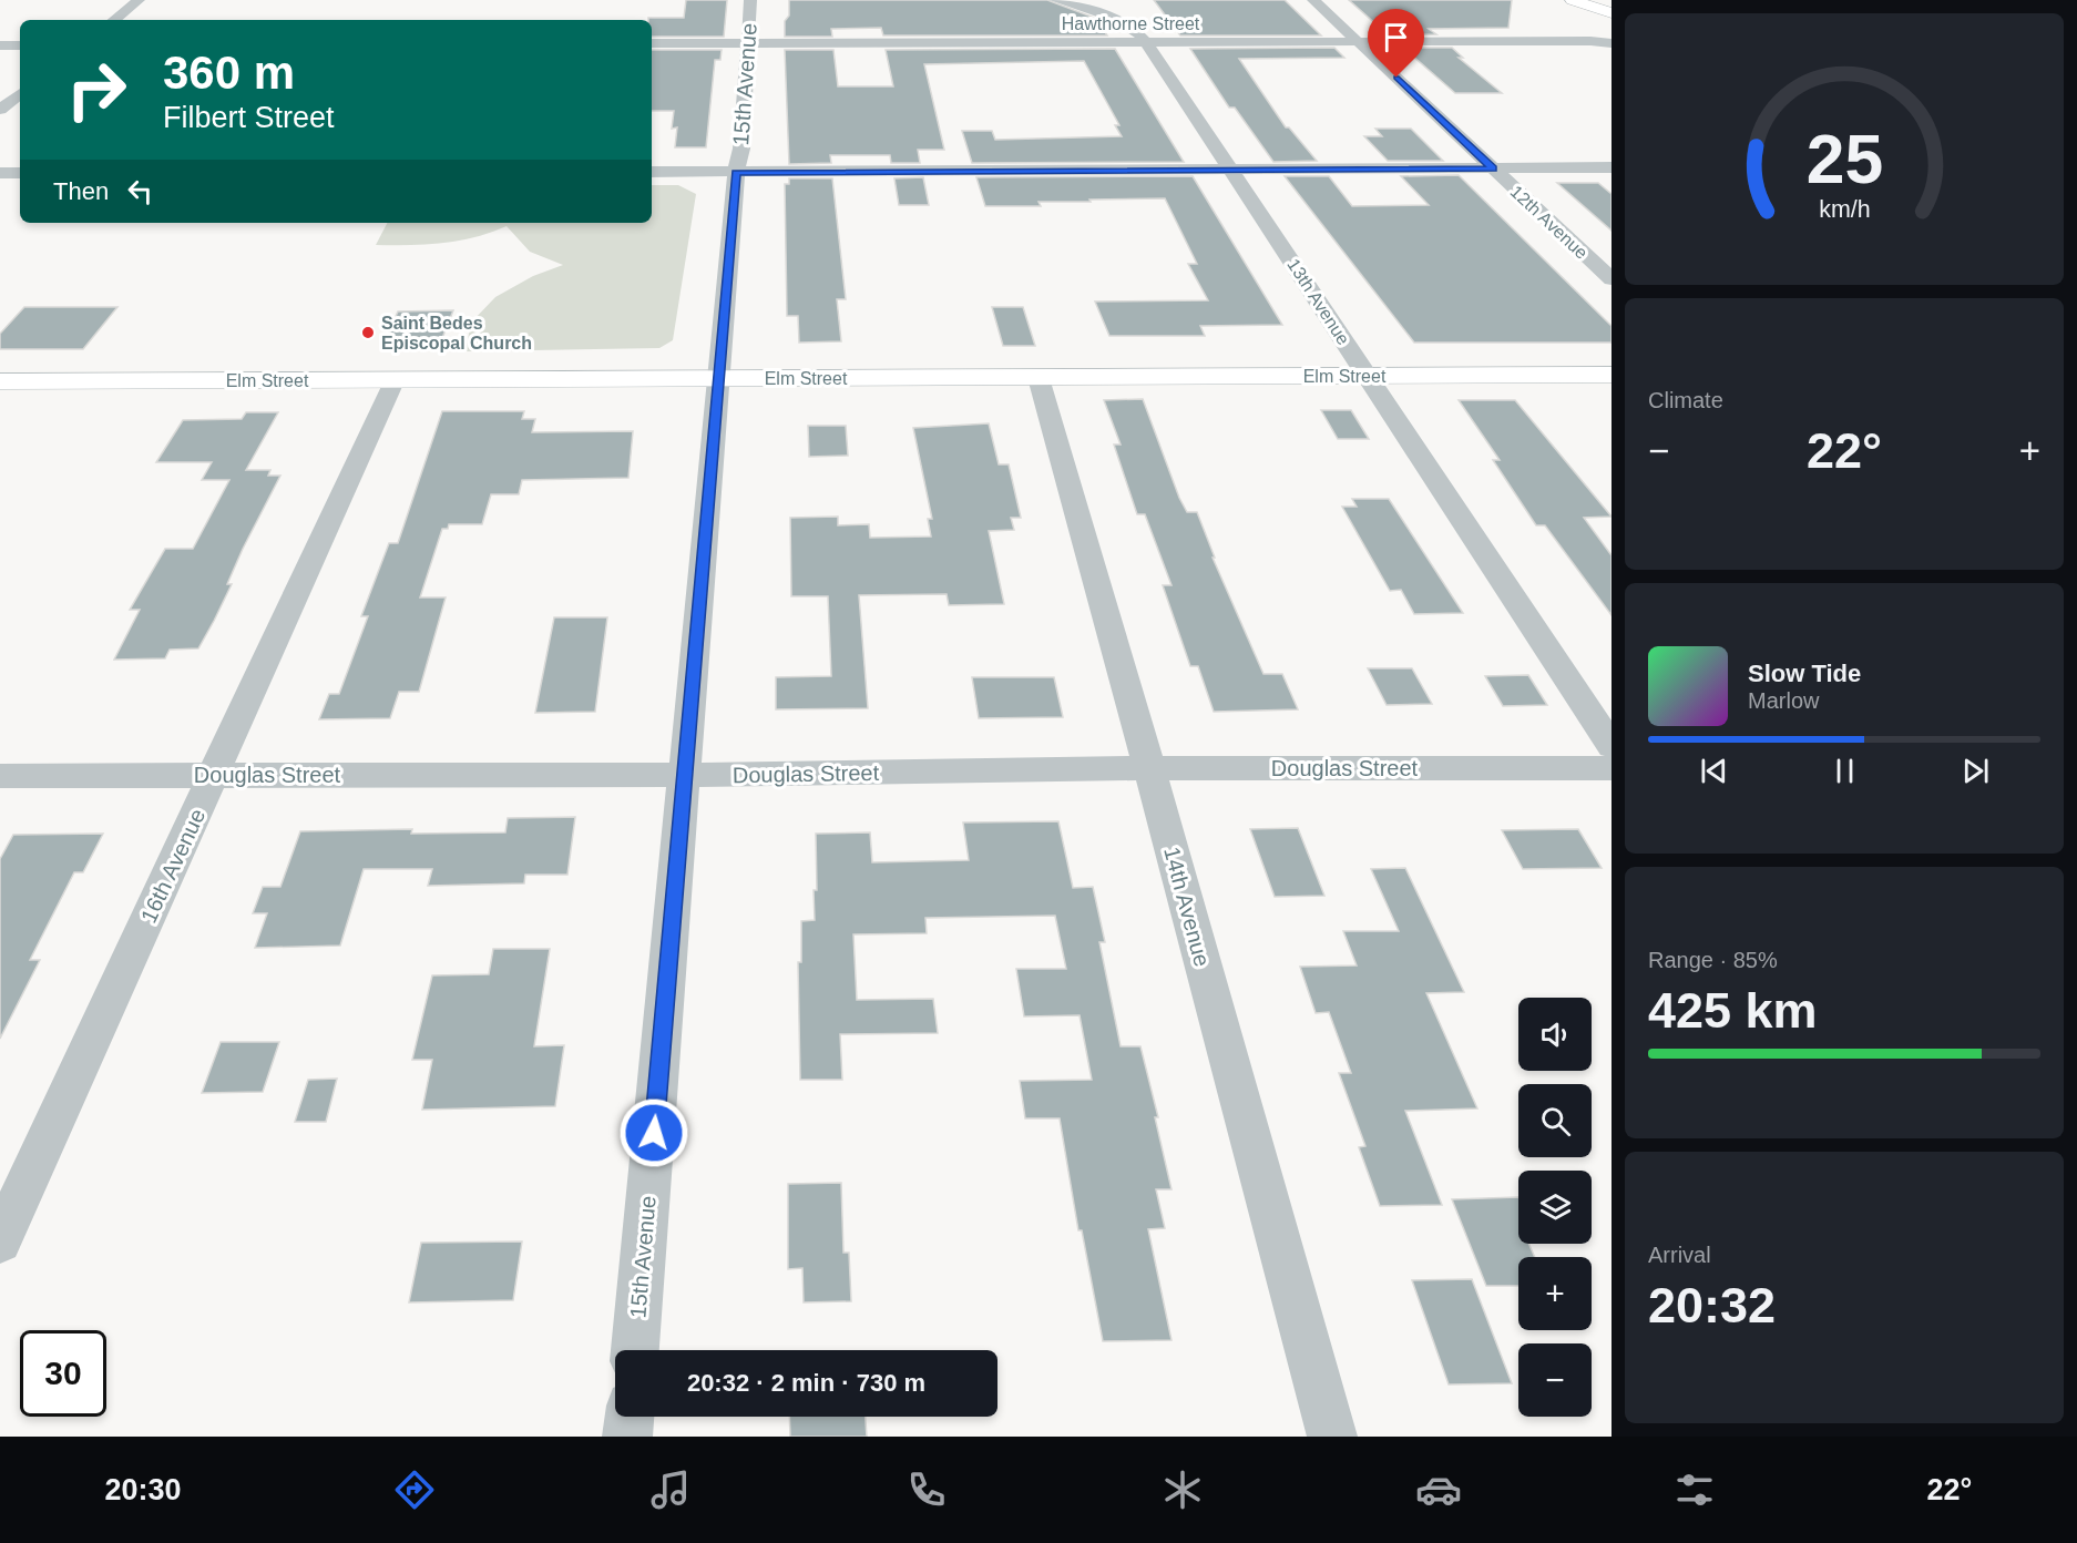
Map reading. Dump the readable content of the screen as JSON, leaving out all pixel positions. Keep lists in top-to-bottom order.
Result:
{
  "streets": {
    "main road": ["Elm Street"],
    "street": [
      "Hawthorne Street",
      "15th Avenue",
      "12th Avenue",
      "13th Avenue",
      "Douglas Street",
      "16th Avenue",
      "14th Avenue"
    ]
  },
  "crossings": [
    ["Hawthorne Street", "15th Avenue"],
    ["Hawthorne Street", "12th Avenue"],
    ["Hawthorne Street", "13th Avenue"],
    ["15th Avenue", "Elm Street"],
    ["15th Avenue", "Douglas Street"],
    ["13th Avenue", "Elm Street"],
    ["Elm Street", "16th Avenue"],
    ["Elm Street", "14th Avenue"],
    ["Douglas Street", "16th Avenue"],
    ["Douglas Street", "14th Avenue"]
  ],
  "places": ["Saint Bedes Episcopal Church"],
  "page": {
    "turn": ["360 m", "Filbert Street"],
    "then": "Then",
    "tile": [
      "Climate",
      ["Range · 85%", "425 km"],
      ["Arrival", "20:32"]
    ],
    "heat": ["−", "22°", "+"],
    "song": ["Slow Tide", "Marlow"],
    "map_buttons": ["+", "−"],
    "limit": "30",
    "trip": "20:32 · 2 min · 730 m",
    "tabs": ["20:30", "22°"],
    "gauge": ["25", "km/h"]
  }
}
